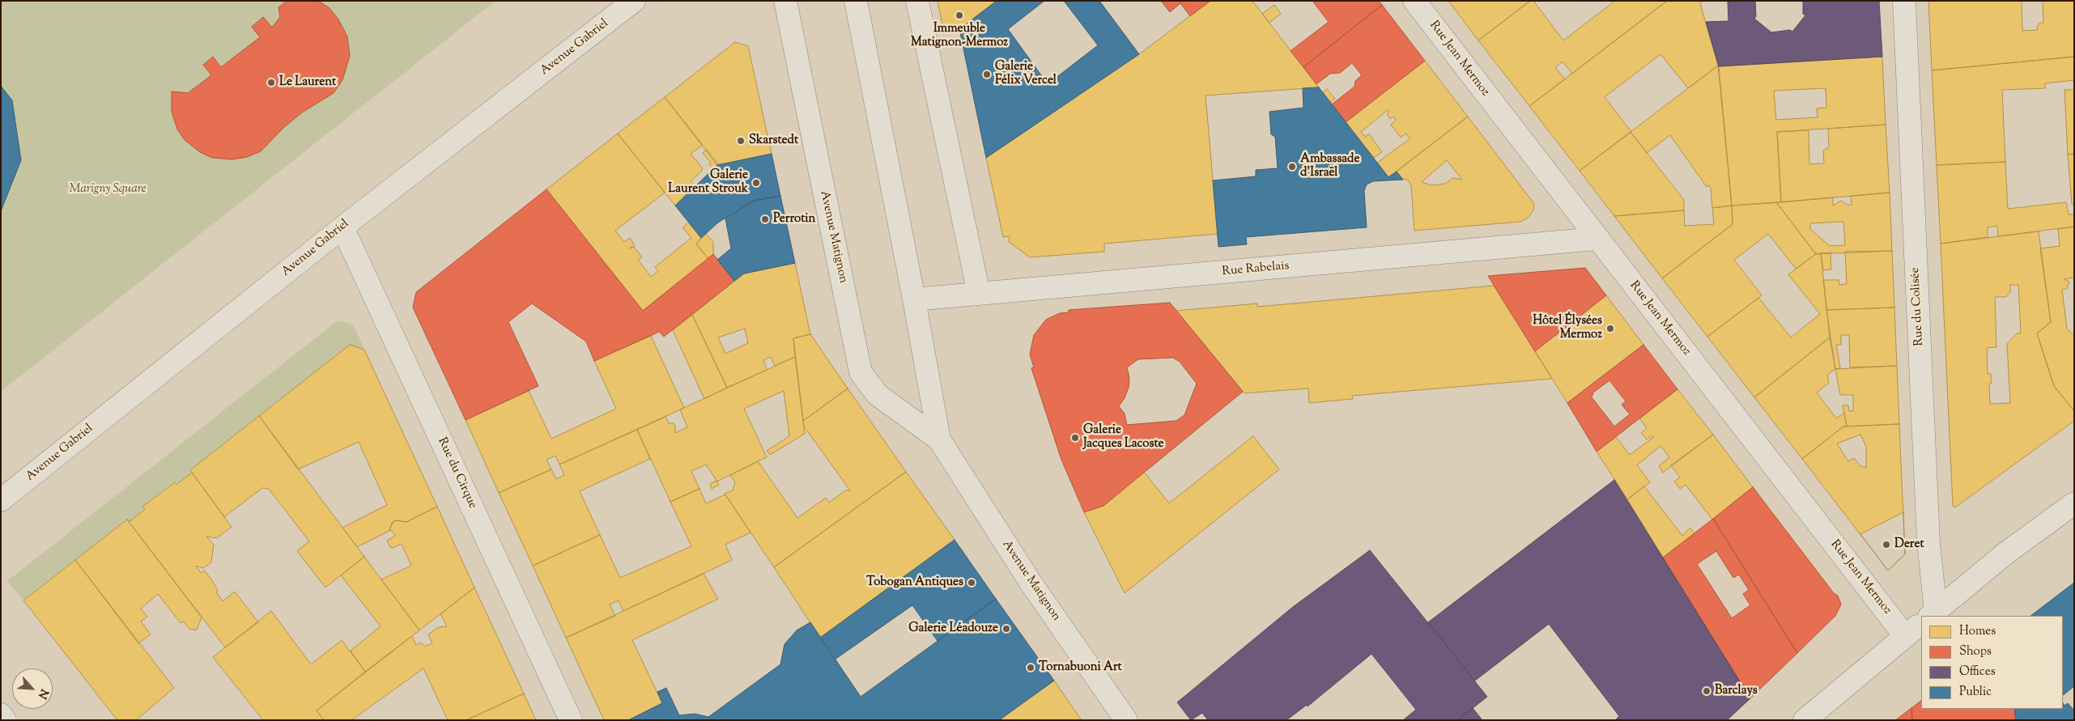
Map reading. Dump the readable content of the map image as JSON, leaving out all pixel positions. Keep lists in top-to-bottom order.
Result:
{
  "streets": {
    "street": [
      "Avenue Gabriel",
      "Rue Jean Mermoz",
      "Avenue Matignon",
      "Rue Rabelais",
      "Rue du Colisée",
      "Rue du Cirque"
    ]
  },
  "crossings": [
    ["Avenue Gabriel", "Rue du Cirque"],
    ["Rue Jean Mermoz", "Rue Rabelais"],
    ["Avenue Matignon", "Rue Rabelais"]
  ],
  "parks": ["Marigny Square"],
  "places": [
    "Immeuble Matignon-Mermoz",
    "Galerie Félix Vercel",
    "Le Laurent",
    "Skarstedt",
    "Ambassade d'Israël",
    "Galerie Laurent Strouk",
    "Perrotin",
    "Hôtel Élysées Mermoz",
    "Galerie Jacques Lacoste",
    "Deret",
    "Tobogan Antiques",
    "Galerie Léadouze",
    "Tornabuoni Art",
    "Barclays"
  ],
  "legend": [
    "Homes",
    "Shops",
    "Offices",
    "Public"
  ],
  "north": "bottom right"
}
